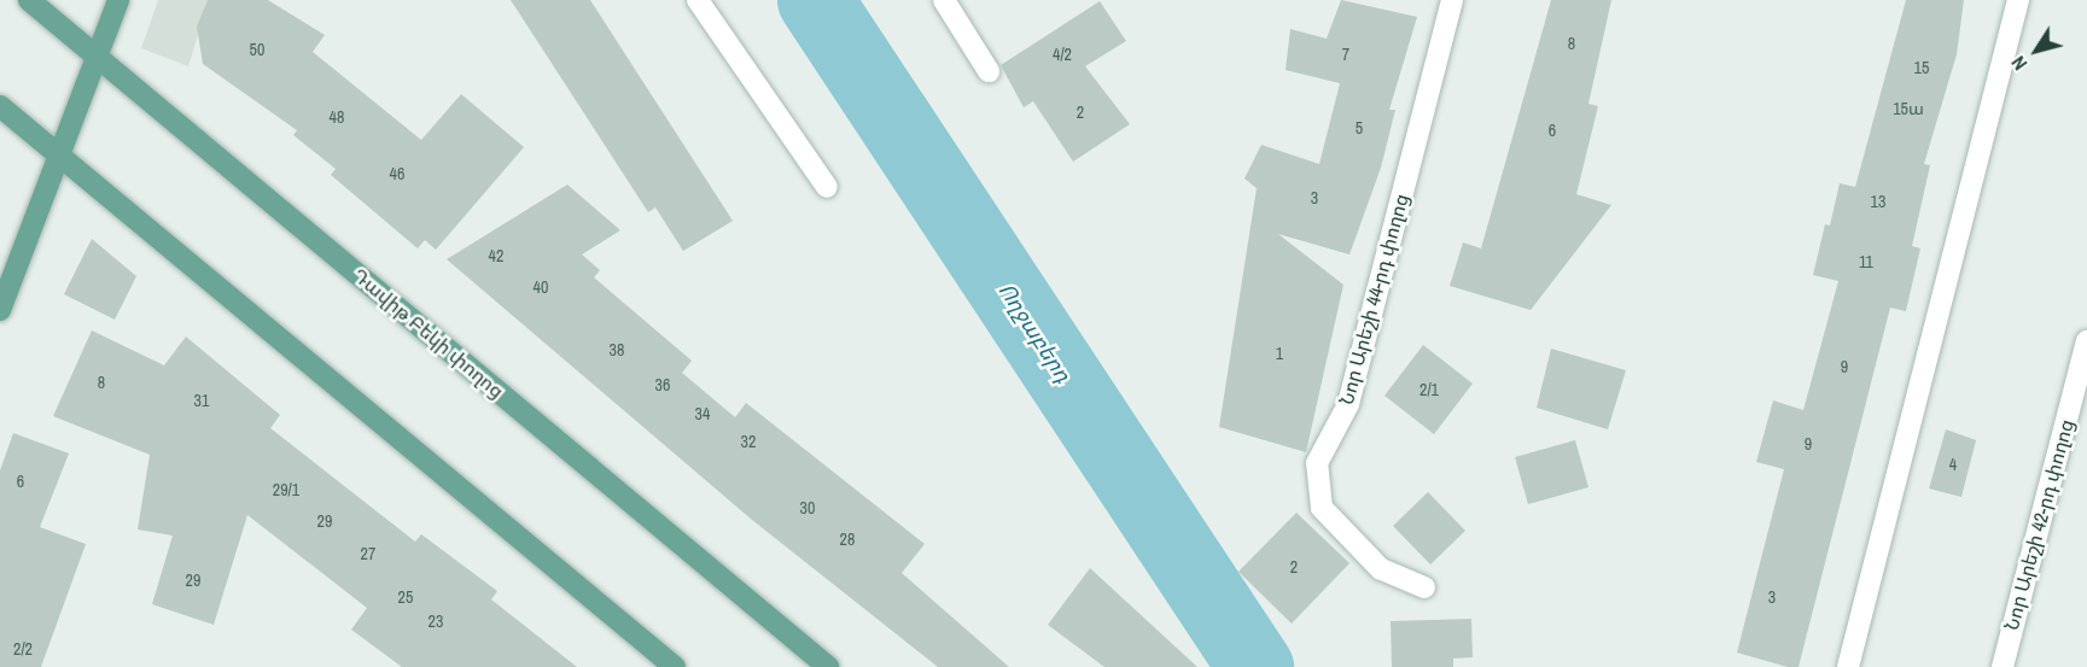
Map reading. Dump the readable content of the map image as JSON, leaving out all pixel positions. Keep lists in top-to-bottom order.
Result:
{
  "streets": {
    "main road": ["Դավիթ Բեկի փողոց"],
    "street": ["Նոր Արեշի 44-րդ փողոց", "Նոր Արեշի 42-րդ փողոց"]
  },
  "water": ["Ողջաբերդ"],
  "house_numbers": [
    "8",
    "50",
    "4/2",
    "7",
    "15",
    "15ա",
    "2",
    "48",
    "5",
    "6",
    "46",
    "3",
    "13",
    "42",
    "11",
    "40",
    "38",
    "1",
    "9",
    "8",
    "36",
    "2/1",
    "31",
    "34",
    "32",
    "9",
    "4",
    "6",
    "29/1",
    "30",
    "29",
    "28",
    "27",
    "2",
    "29",
    "25",
    "3",
    "23",
    "2/2"
  ],
  "north": "bottom left"
}
